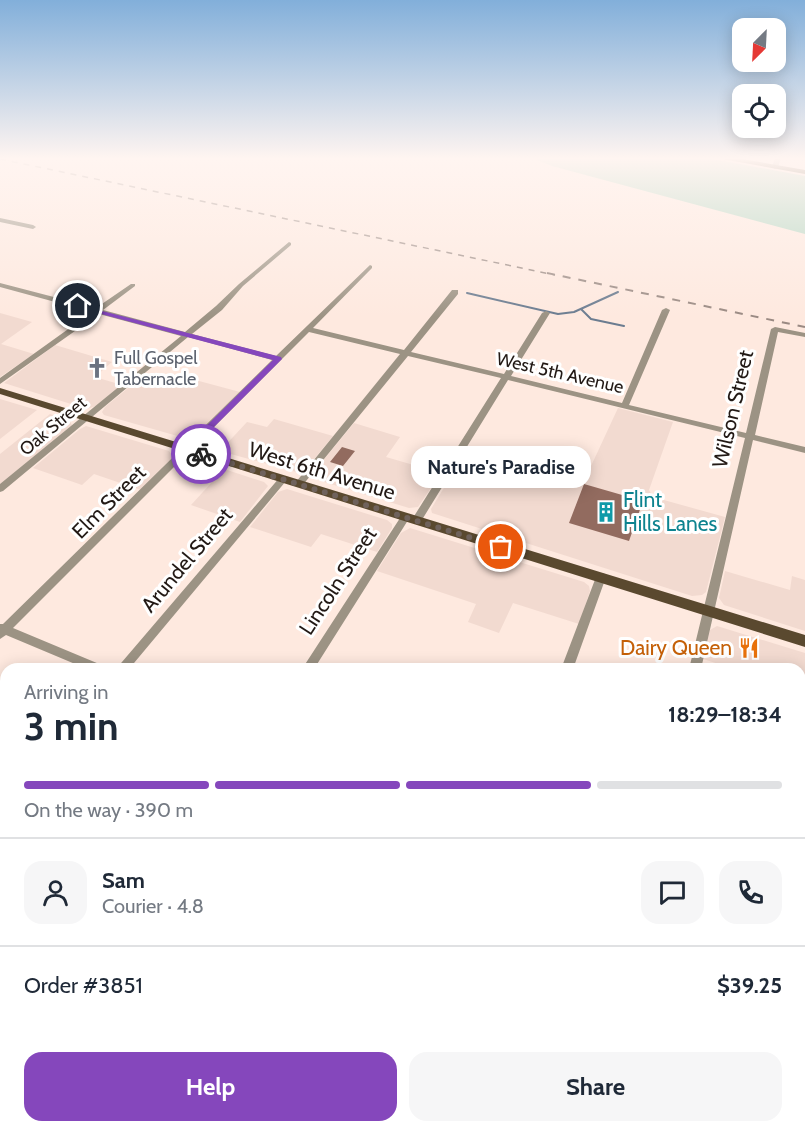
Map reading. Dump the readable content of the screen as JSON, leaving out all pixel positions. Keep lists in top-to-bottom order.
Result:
{
  "streets": {
    "main road": ["West 6th Avenue"],
    "street": [
      "West 5th Avenue",
      "Wilson Street",
      "Oak Street",
      "Elm Street",
      "Arundel Street",
      "Lincoln Street"
    ]
  },
  "crossings": [
    ["West 5th Avenue", "Wilson Street"],
    ["West 5th Avenue", "Elm Street"],
    ["West 5th Avenue", "Lincoln Street"],
    ["Wilson Street", "West 6th Avenue"],
    ["Oak Street", "West 6th Avenue"],
    ["West 6th Avenue", "Elm Street"],
    ["West 6th Avenue", "Arundel Street"],
    ["West 6th Avenue", "Lincoln Street"]
  ],
  "places": {
    "church": ["Full Gospel Tabernacle"],
    "building": ["Flint Hills Lanes"],
    "other": ["Nature's Paradise"],
    "restaurant": ["Dairy Queen"]
  },
  "north": "bottom left",
  "page": {
    "bubble": "Nature's Paradise",
    "heading": ["3 min", "Arriving in", "18:29–18:34"],
    "panel": [
      "Sam",
      "Courier · 4.8",
      "Order #3851",
      "$39.25"
    ],
    "bar": "On the way · 390 m",
    "buttons": ["Help", "Share"]
  }
}
